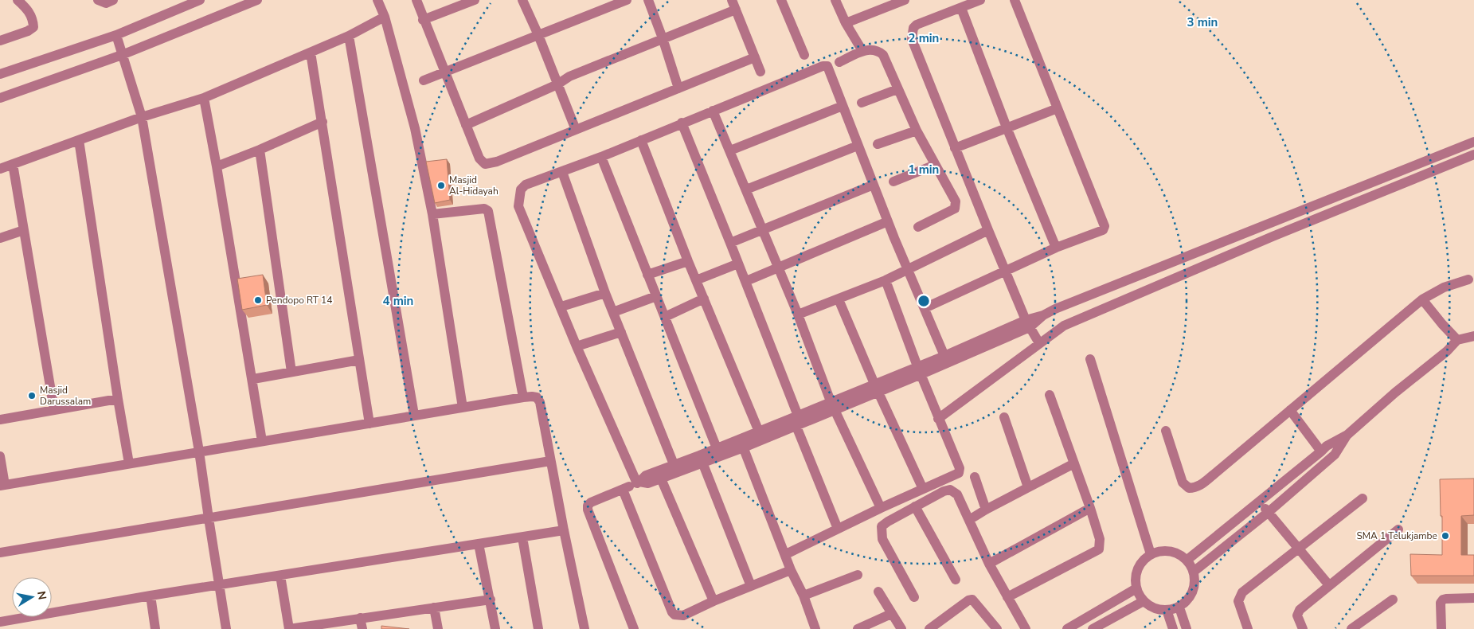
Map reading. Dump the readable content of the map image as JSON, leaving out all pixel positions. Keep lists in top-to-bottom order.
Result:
{
  "places": [
    "Masjid Al-Hidayah",
    "Pendopo RT 14",
    "Masjid Darussalam",
    "SMA 1 Telukjambe"
  ],
  "north": "right",
  "rings": [
    "3 min",
    "2 min",
    "1 min",
    "4 min"
  ]
}
